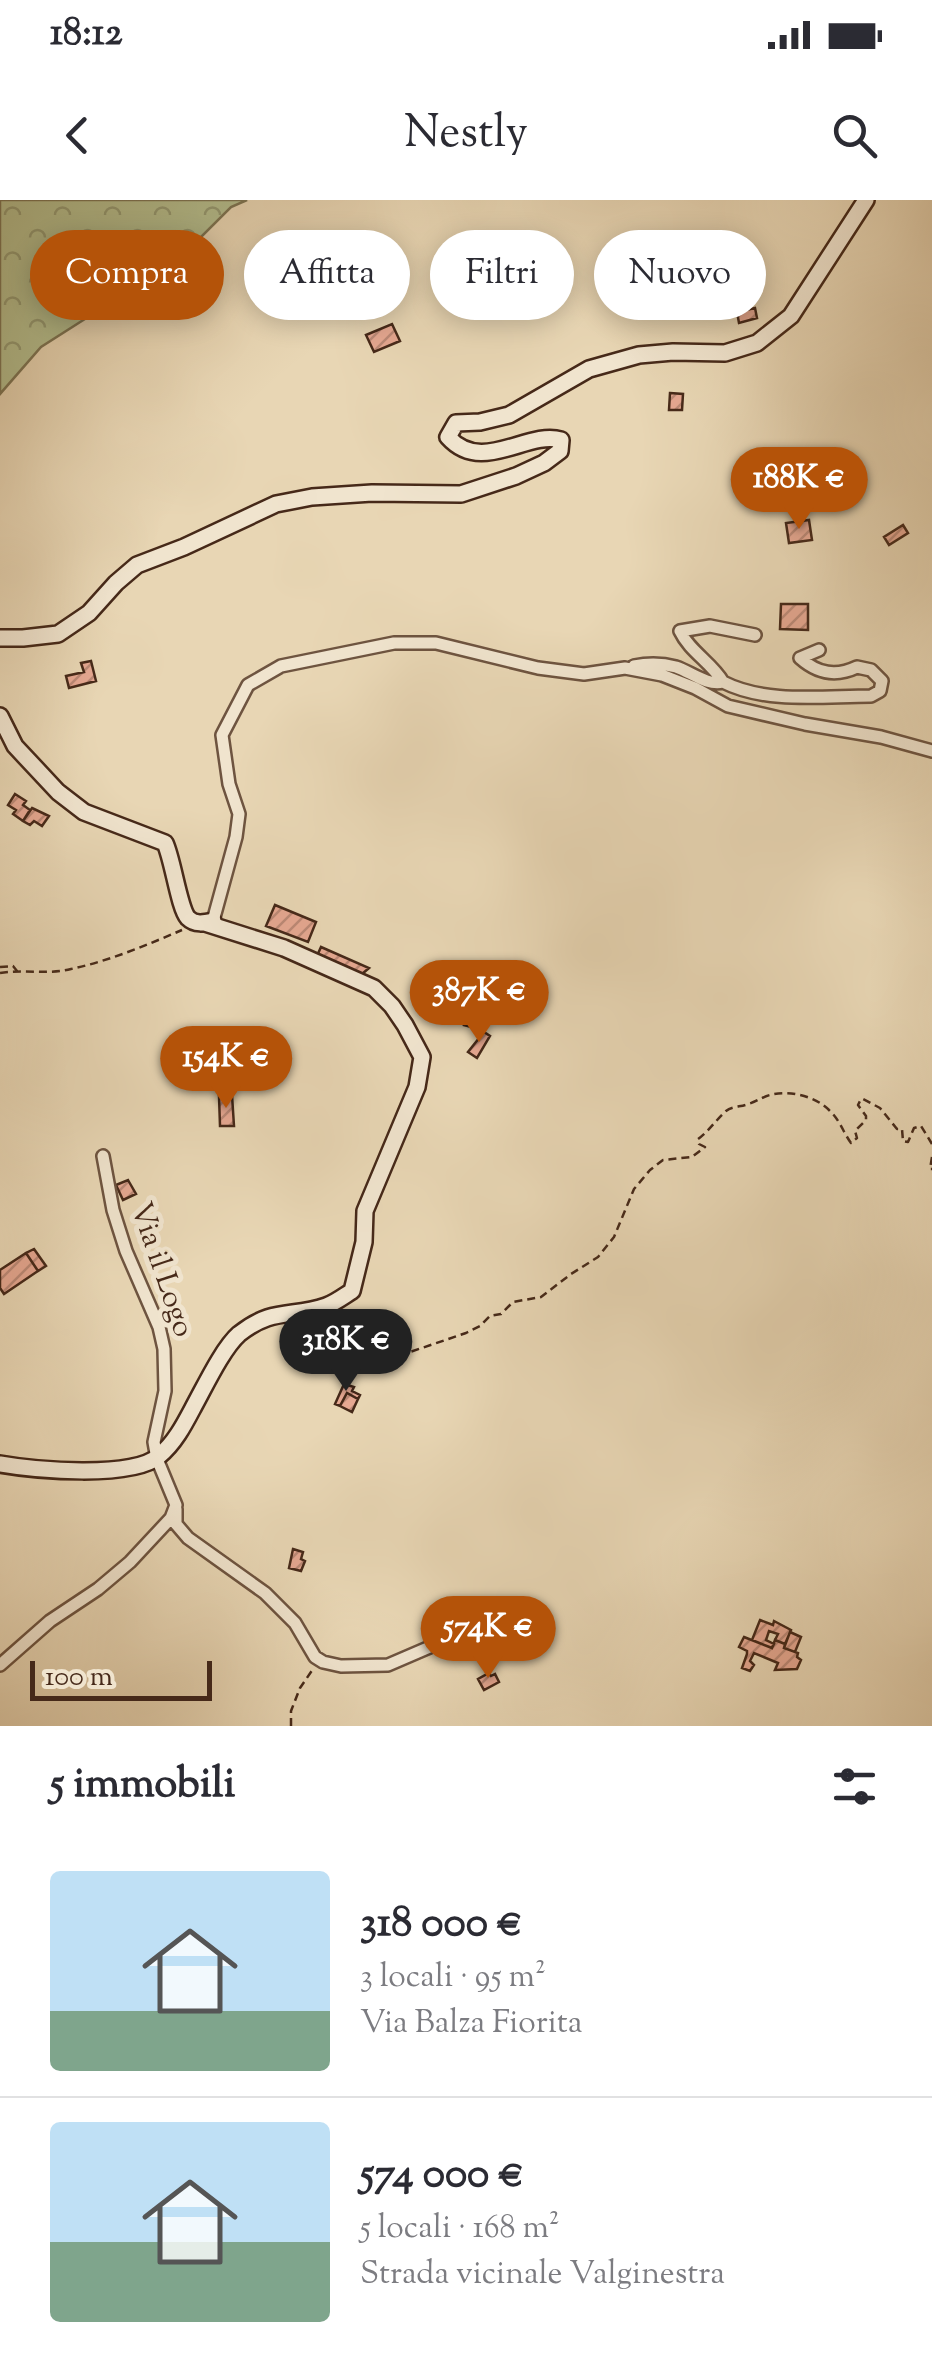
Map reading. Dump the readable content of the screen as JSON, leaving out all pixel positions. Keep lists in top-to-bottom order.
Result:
{
  "streets": {
    "street": ["Via il Logo"]
  },
  "scale_bar": "100 m",
  "page": {
    "status": "18:12",
    "header": "Nestly",
    "chip": [
      "Compra",
      "Affitta",
      "Filtri",
      "Nuovo"
    ],
    "price": [
      "188K €",
      "387K €",
      "154K €",
      "318K €",
      "574K €"
    ],
    "scale": "100 m",
    "heading": "5 immobili",
    "list": [
      {
        "name": "318 000 €",
        "note": "3 locali · 95 m² · Via Balza Fiorita"
      },
      {
        "name": "574 000 €",
        "note": "5 locali · 168 m² · Strada vicinale Valginestra"
      }
    ]
  }
}
